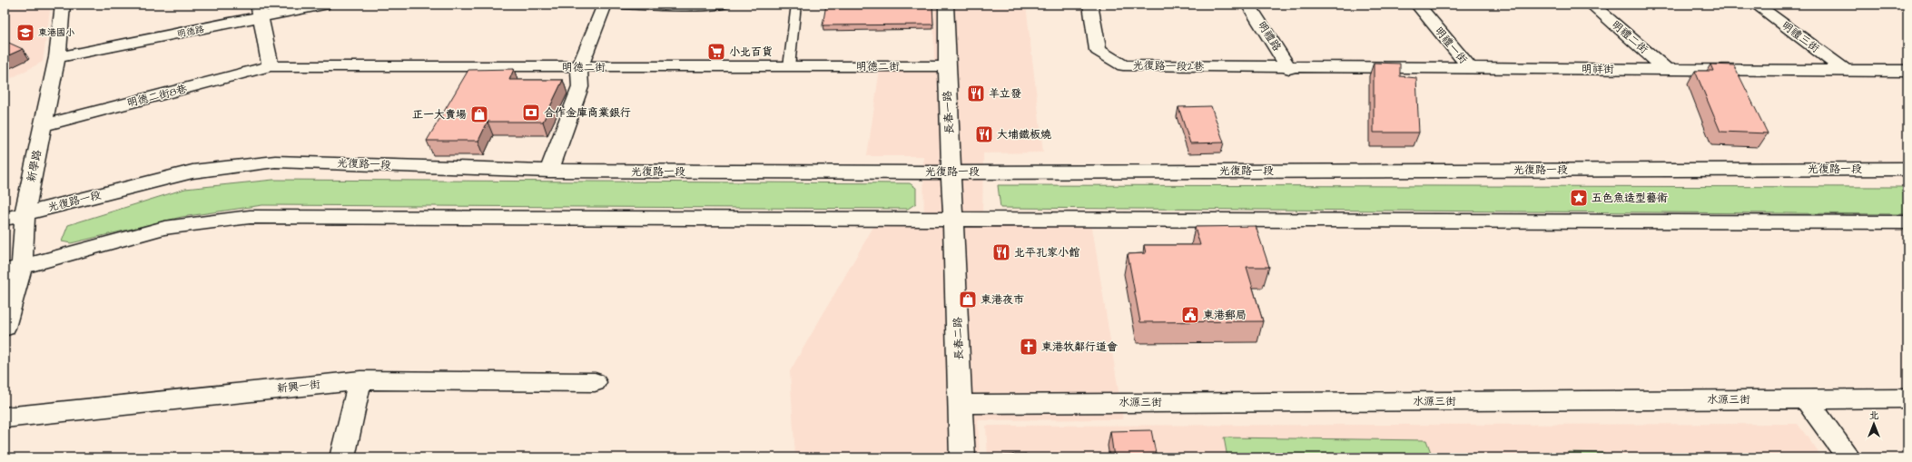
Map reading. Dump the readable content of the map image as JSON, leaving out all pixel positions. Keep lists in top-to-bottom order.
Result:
{
  "streets": {
    "street": [
      "明德路",
      "明禮路",
      "明禮二街",
      "明禮三街",
      "明禮一街",
      "明德二街",
      "光復路一段2巷",
      "明祥街",
      "明德二街8巷",
      "長春一路",
      "光復路一段",
      "新學路",
      "長春二路",
      "新興一街",
      "水源三街"
    ]
  },
  "crossings": [
    ["明德路", "新學路"],
    ["明禮路", "光復路一段2巷"],
    ["明禮路", "明祥街"],
    ["明禮二街", "明祥街"],
    ["明禮三街", "明祥街"],
    ["明禮一街", "明祥街"],
    ["明德二街", "明德二街8巷"],
    ["明德二街", "長春一路"],
    ["光復路一段2巷", "明祥街"],
    ["明德二街8巷", "新學路"],
    ["長春一路", "光復路一段"],
    ["長春一路", "長春二路"],
    ["光復路一段", "新學路"],
    ["長春二路", "水源三街"]
  ],
  "places": {
    "school or university": ["東港國小"],
    "supermarket": ["小北百貨"],
    "restaurant": ["羊立發", "大埔鐵板燒", "北平孔家小館"],
    "bank": ["合作金庫商業銀行"],
    "shop": ["正一大賣場", "東港夜市"],
    "place": ["五色魚造型藝術"],
    "public building": ["東港郵局"],
    "church": ["東港牧鄰行道會"]
  },
  "north": "top"
}
